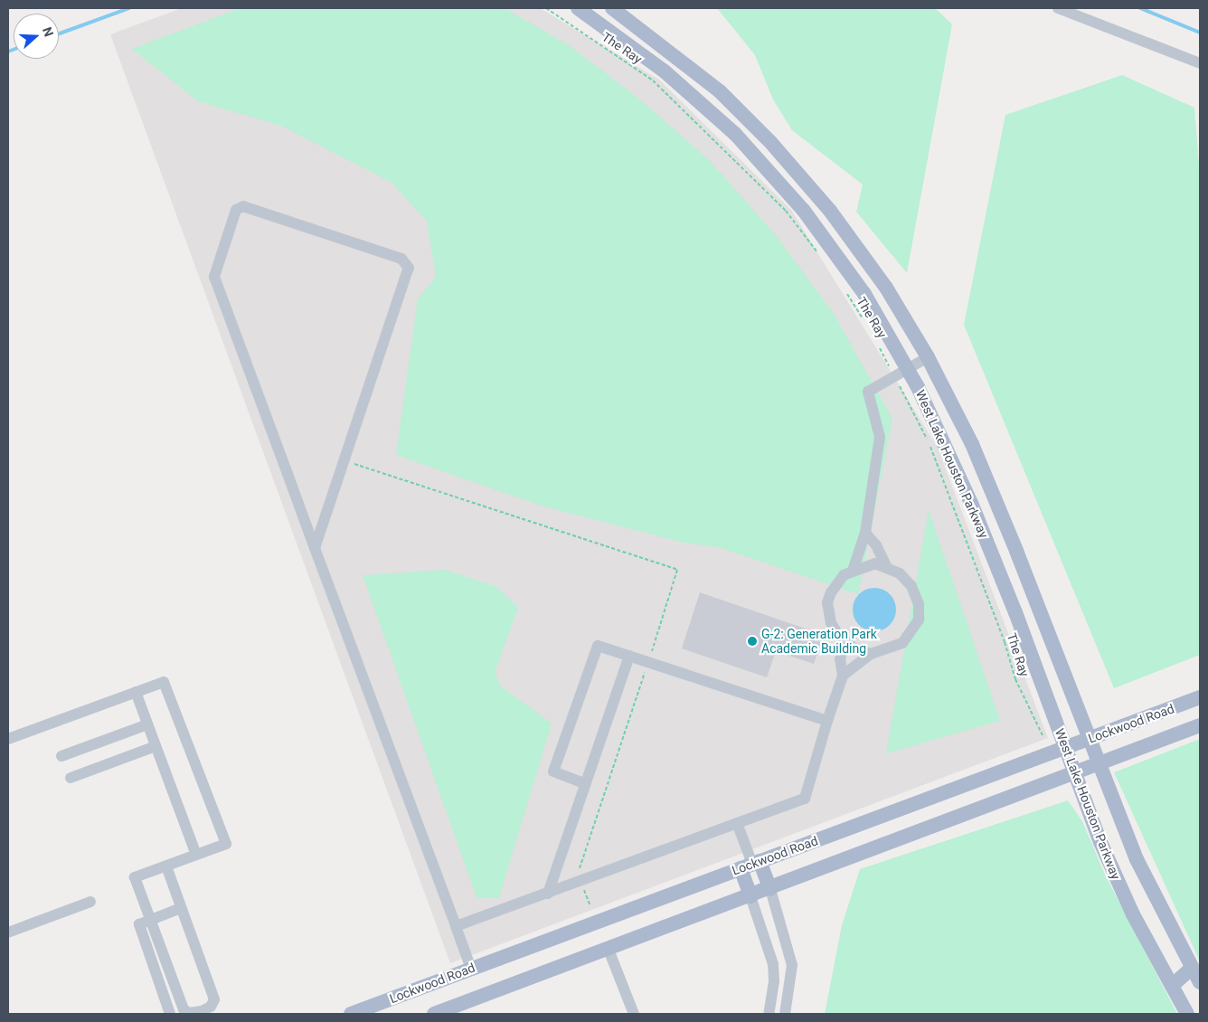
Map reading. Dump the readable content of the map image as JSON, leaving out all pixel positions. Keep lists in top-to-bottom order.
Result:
{
  "streets": {
    "main road": ["West Lake Houston Parkway", "Lockwood Road"],
    "path": ["The Ray"]
  },
  "crossings": [
    ["West Lake Houston Parkway", "Lockwood Road"]
  ],
  "places": ["G-2: Generation Park Academic Building"],
  "north": "right"
}
